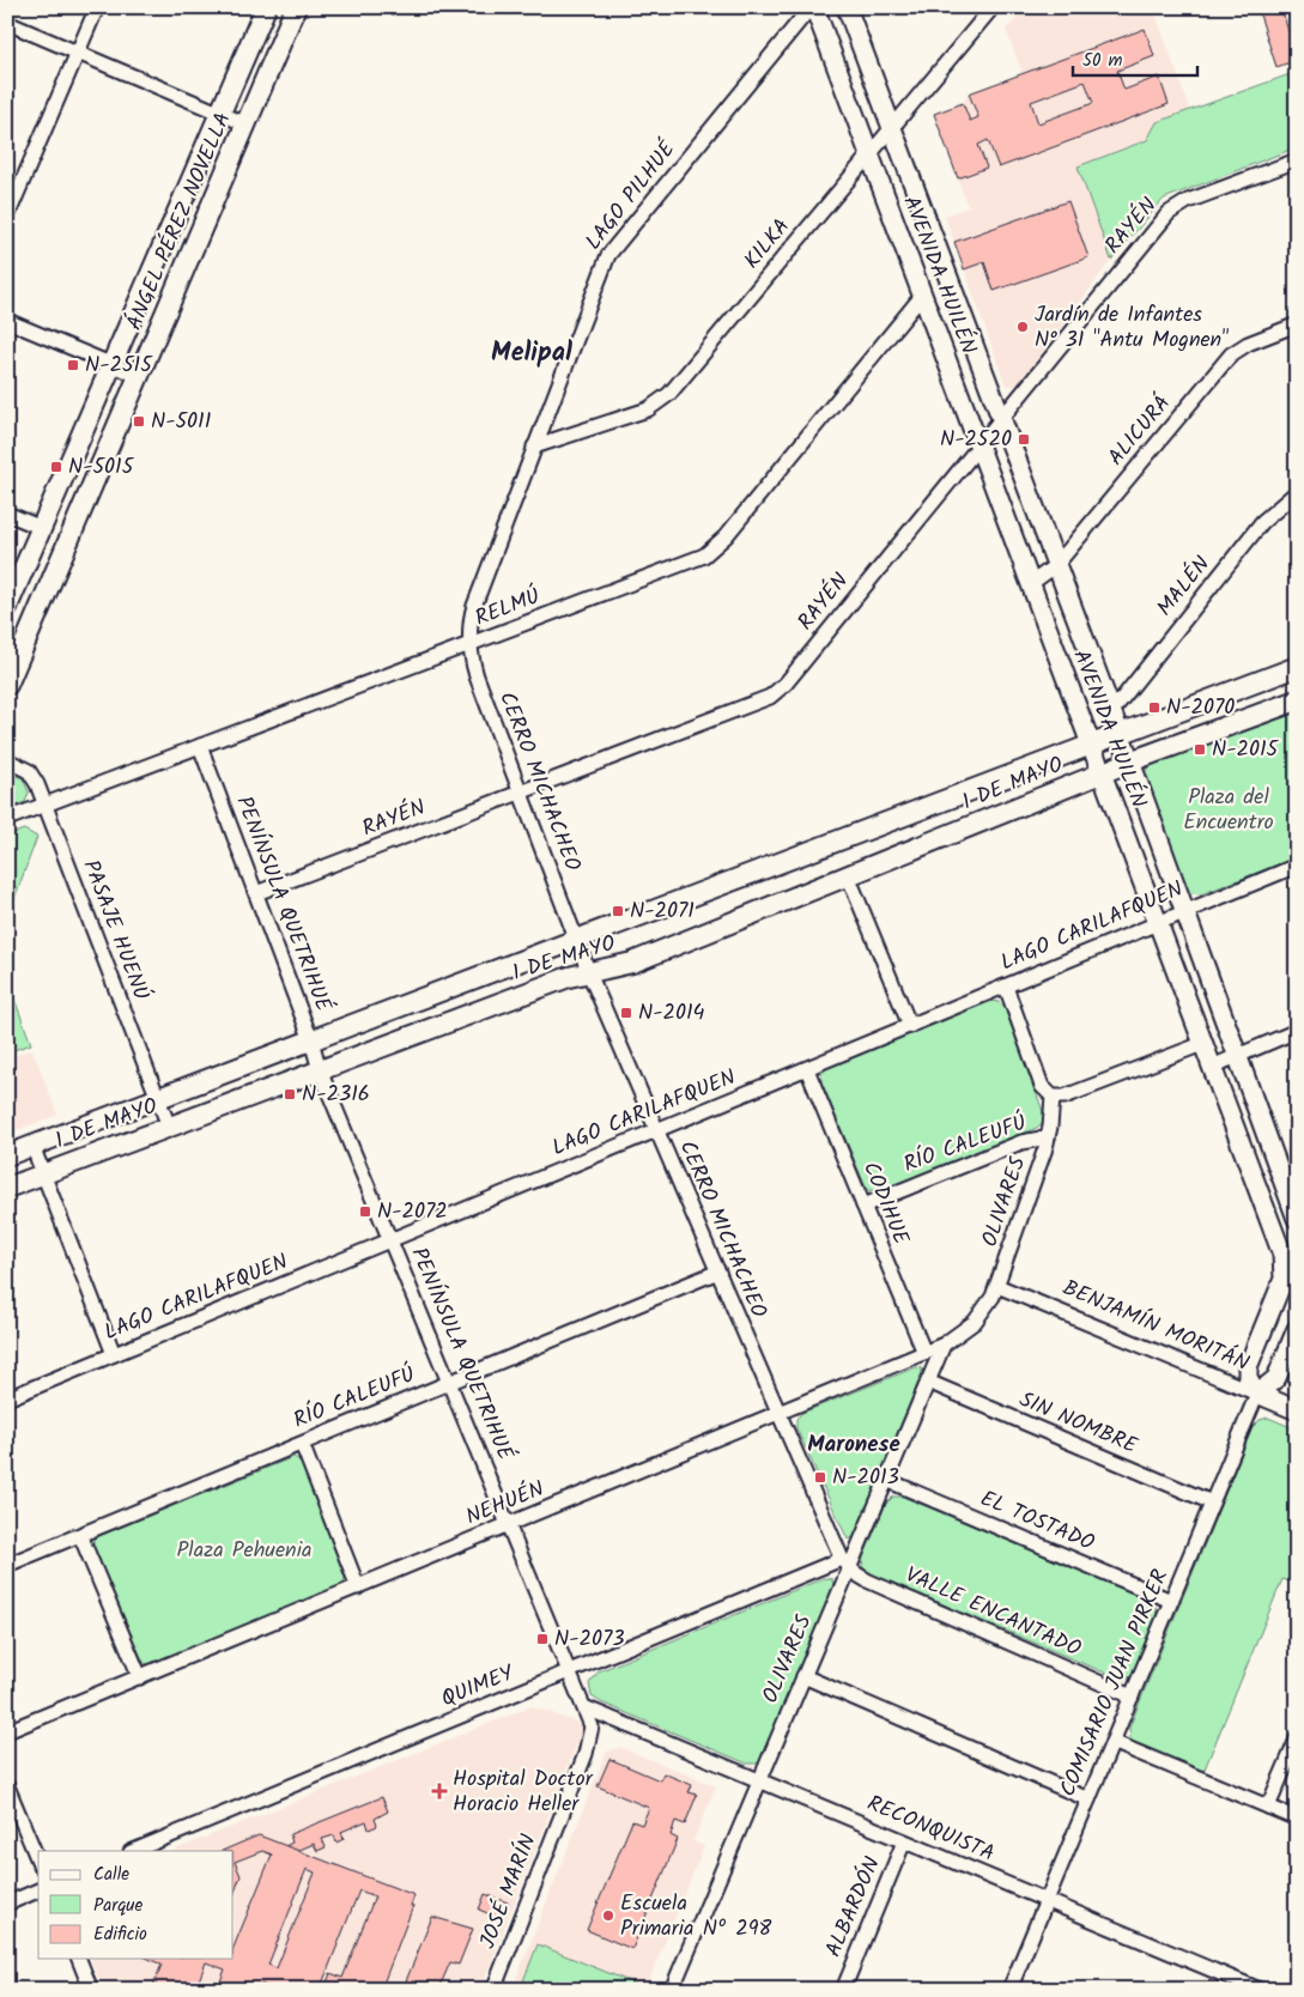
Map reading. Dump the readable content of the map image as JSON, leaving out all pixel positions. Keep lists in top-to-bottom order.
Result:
{
  "streets": {
    "main road": ["ÁNGEL PÉREZ NOVELLA", "1 DE MAYO"],
    "street": [
      "LAGO PILHUÉ",
      "RAYÉN",
      "KILKA",
      "AVENIDA HUILÉN",
      "ALICURÁ",
      "MALÉN",
      "RELMÚ",
      "CERRO MICHACHEO",
      "PENÍNSULA QUETRIHUÉ",
      "LAGO CARILAFQUEN",
      "PASAJE HUENÚ",
      "RÍO CALEUFÚ",
      "OLIVARES",
      "CODIHUE",
      "BENJAMÍN MORITÁN",
      "SIN NOMBRE",
      "NEHUÉN",
      "EL TOSTADO",
      "VALLE ENCANTADO",
      "COMISARIO JUAN PIRKER",
      "QUIMEY",
      "RECONQUISTA",
      "JOSÉ MARÍN",
      "ALBARDÓN"
    ]
  },
  "crossings": [
    ["LAGO PILHUÉ", "KILKA"],
    ["LAGO PILHUÉ", "AVENIDA HUILÉN"],
    ["LAGO PILHUÉ", "RELMÚ"],
    ["LAGO PILHUÉ", "CERRO MICHACHEO"],
    ["RAYÉN", "AVENIDA HUILÉN"],
    ["RAYÉN", "CERRO MICHACHEO"],
    ["RAYÉN", "PENÍNSULA QUETRIHUÉ"],
    ["KILKA", "AVENIDA HUILÉN"],
    ["AVENIDA HUILÉN", "ALICURÁ"],
    ["AVENIDA HUILÉN", "MALÉN"],
    ["AVENIDA HUILÉN", "RELMÚ"],
    ["AVENIDA HUILÉN", "1 DE MAYO"],
    ["AVENIDA HUILÉN", "LAGO CARILAFQUEN"],
    ["AVENIDA HUILÉN", "BENJAMÍN MORITÁN"],
    ["AVENIDA HUILÉN", "COMISARIO JUAN PIRKER"],
    ["RELMÚ", "CERRO MICHACHEO"],
    ["RELMÚ", "PENÍNSULA QUETRIHUÉ"],
    ["RELMÚ", "PASAJE HUENÚ"],
    ["CERRO MICHACHEO", "1 DE MAYO"],
    ["CERRO MICHACHEO", "LAGO CARILAFQUEN"],
    ["CERRO MICHACHEO", "RÍO CALEUFÚ"],
    ["CERRO MICHACHEO", "OLIVARES"],
    ["CERRO MICHACHEO", "NEHUÉN"],
    ["CERRO MICHACHEO", "VALLE ENCANTADO"],
    ["CERRO MICHACHEO", "QUIMEY"],
    ["1 DE MAYO", "PENÍNSULA QUETRIHUÉ"],
    ["1 DE MAYO", "PASAJE HUENÚ"],
    ["PENÍNSULA QUETRIHUÉ", "LAGO CARILAFQUEN"],
    ["PENÍNSULA QUETRIHUÉ", "RÍO CALEUFÚ"],
    ["PENÍNSULA QUETRIHUÉ", "NEHUÉN"],
    ["PENÍNSULA QUETRIHUÉ", "QUIMEY"],
    ["PENÍNSULA QUETRIHUÉ", "RECONQUISTA"],
    ["PENÍNSULA QUETRIHUÉ", "JOSÉ MARÍN"],
    ["LAGO CARILAFQUEN", "CODIHUE"],
    ["RÍO CALEUFÚ", "OLIVARES"],
    ["RÍO CALEUFÚ", "CODIHUE"],
    ["OLIVARES", "BENJAMÍN MORITÁN"],
    ["OLIVARES", "SIN NOMBRE"],
    ["OLIVARES", "NEHUÉN"],
    ["OLIVARES", "EL TOSTADO"],
    ["OLIVARES", "VALLE ENCANTADO"],
    ["OLIVARES", "QUIMEY"],
    ["OLIVARES", "RECONQUISTA"],
    ["CODIHUE", "NEHUÉN"],
    ["BENJAMÍN MORITÁN", "NEHUÉN"],
    ["BENJAMÍN MORITÁN", "COMISARIO JUAN PIRKER"],
    ["SIN NOMBRE", "COMISARIO JUAN PIRKER"],
    ["EL TOSTADO", "COMISARIO JUAN PIRKER"],
    ["VALLE ENCANTADO", "COMISARIO JUAN PIRKER"],
    ["VALLE ENCANTADO", "QUIMEY"],
    ["COMISARIO JUAN PIRKER", "RECONQUISTA"],
    ["RECONQUISTA", "JOSÉ MARÍN"],
    ["RECONQUISTA", "ALBARDÓN"]
  ],
  "districts": ["Melipal", "Maronese"],
  "parks": ["Plaza del Encuentro", "Plaza Pehuenia"],
  "places": {
    "other": ["Jardín de Infantes N° 31 \"Antu Mognen\"", "Escuela Primaria Nº 298"],
    "transit": [
      "N-2515",
      "N-5011",
      "N-2520",
      "N-5015",
      "N-2070",
      "N-2015",
      "N-2071",
      "N-2014",
      "N-2316",
      "N-2072",
      "N-2013",
      "N-2073"
    ],
    "health": ["Hospital Doctor Horacio Heller"]
  },
  "legend": ["Calle", "Parque", "Edificio"],
  "scale_bar": "50 m"
}
